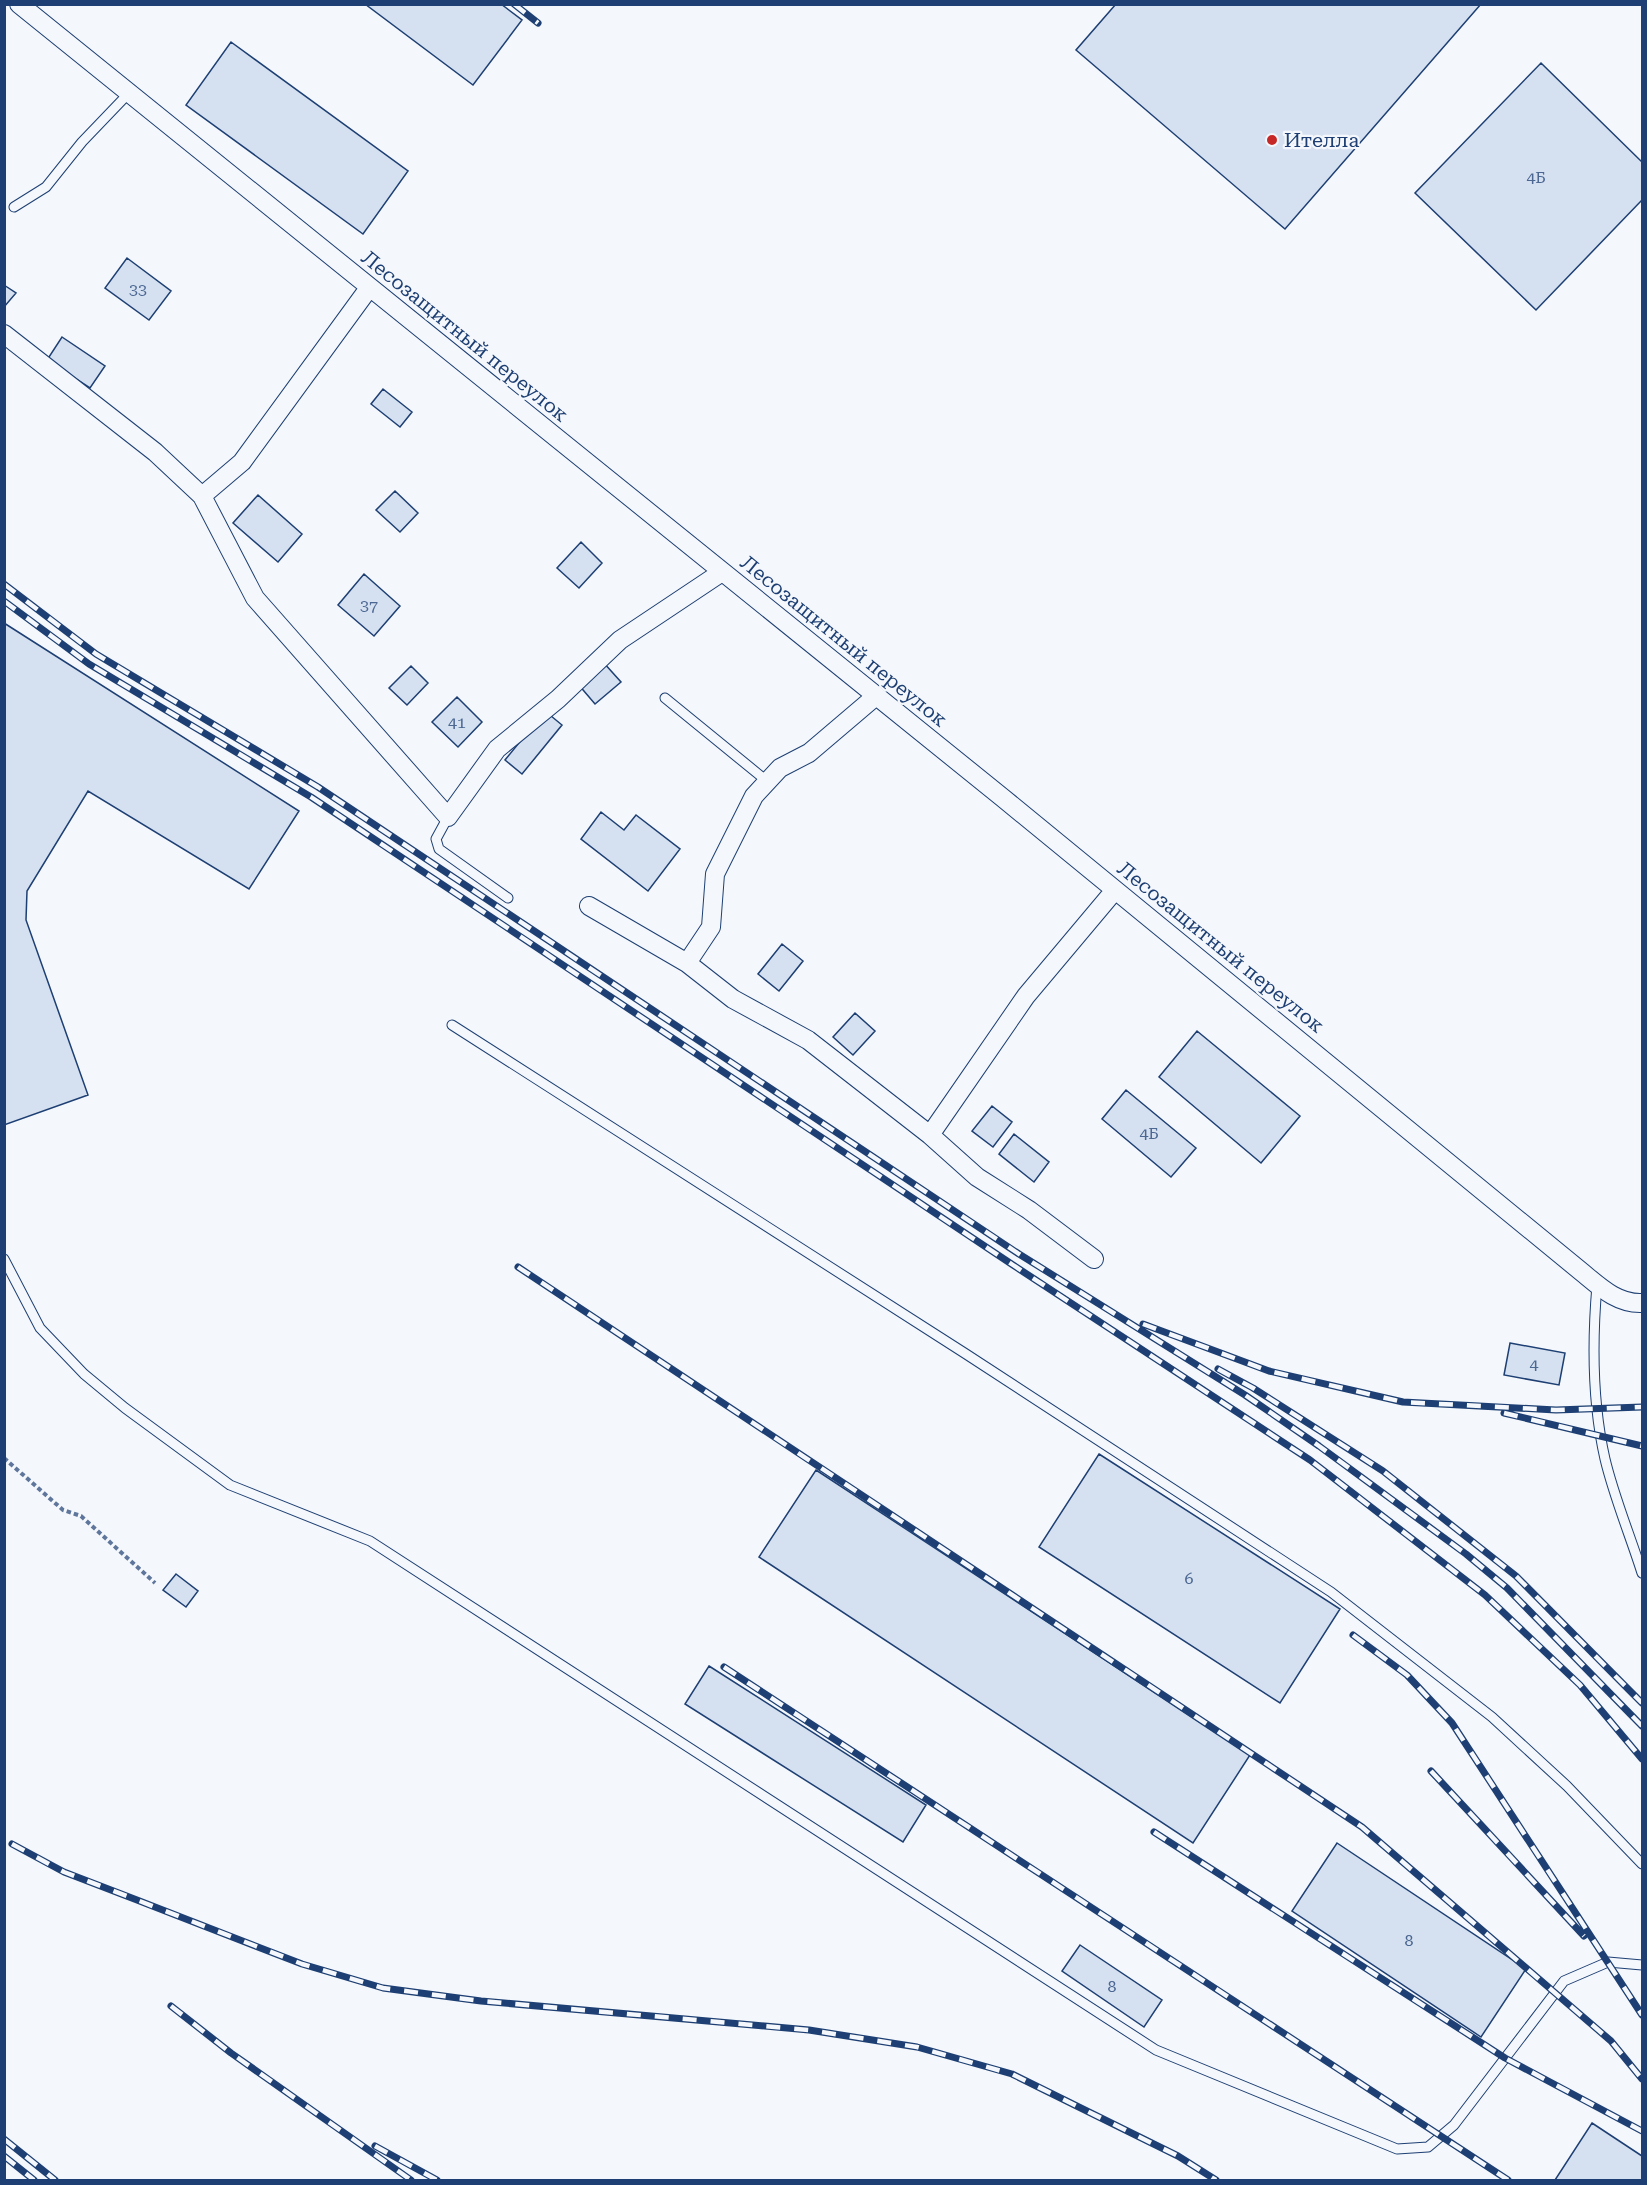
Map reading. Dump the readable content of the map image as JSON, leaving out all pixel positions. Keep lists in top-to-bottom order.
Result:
{
  "streets": {
    "street": ["Лесозащитный переулок"]
  },
  "places": ["Ителла"],
  "house_numbers": [
    "4Б",
    "33",
    "37",
    "41",
    "4Б",
    "4",
    "6",
    "8",
    "8"
  ]
}
